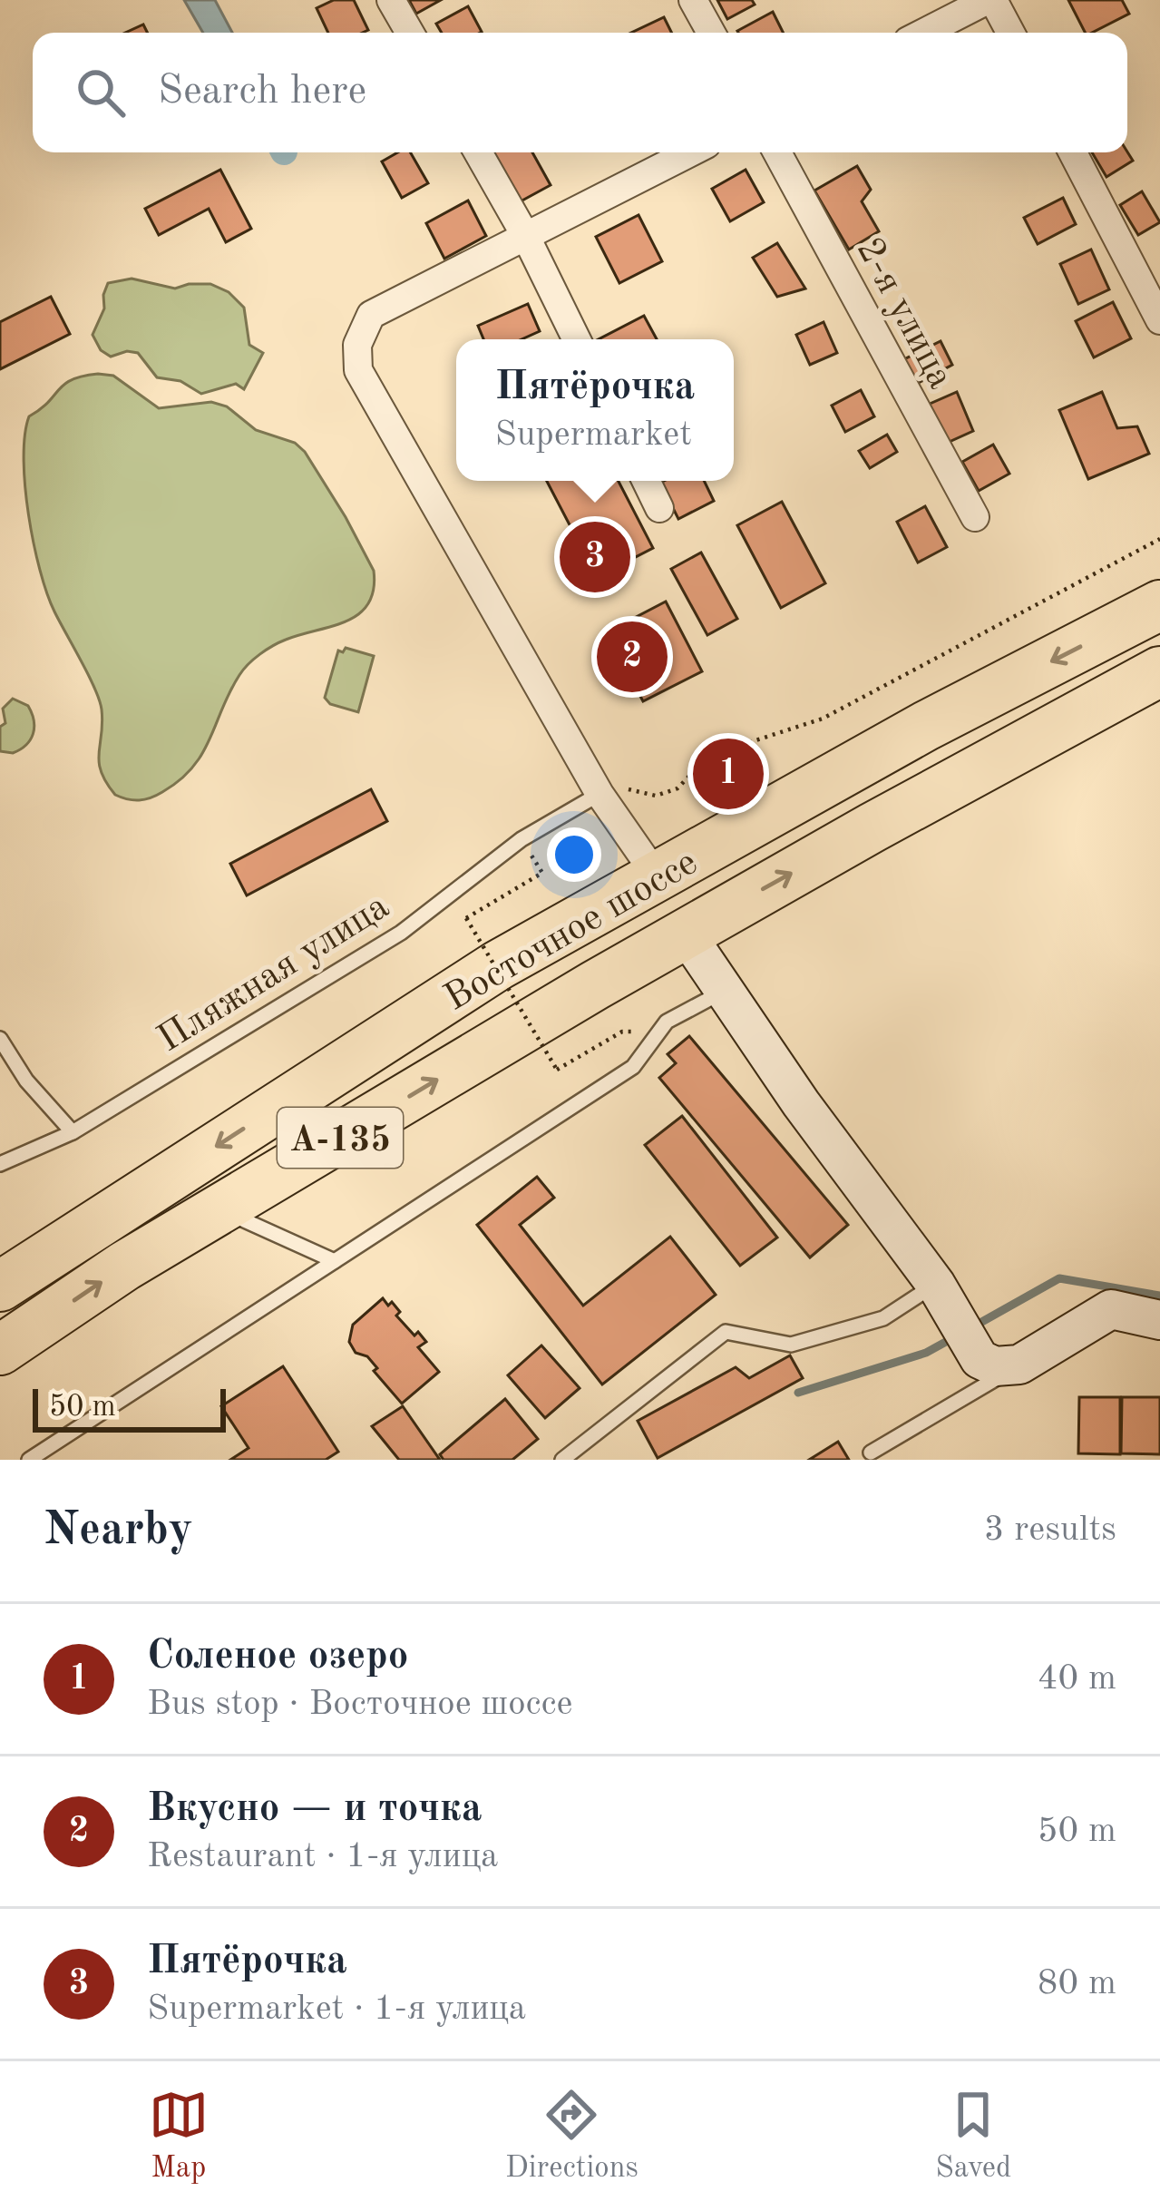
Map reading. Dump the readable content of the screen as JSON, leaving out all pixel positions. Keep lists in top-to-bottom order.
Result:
{
  "streets": {
    "highway": ["Восточное шоссе", "А-135"],
    "street": ["2-я улица"],
    "lane": ["Пляжная улица"]
  },
  "scale_bar": "50 m",
  "page": {
    "search": "Search here",
    "popup": ["Пятёрочка", "Supermarket"],
    "pins": ["3", "2", "1"],
    "scale": "50 m",
    "heading": ["Nearby", "3 results"],
    "list": [
      {
        "mark": "1",
        "name": "Соленое озеро",
        "note": "Bus stop · Восточное шоссе",
        "value": "40 m"
      },
      {
        "mark": "2",
        "name": "Вкусно — и точка",
        "note": "Restaurant · 1-я улица",
        "value": "50 m"
      },
      {
        "mark": "3",
        "name": "Пятёрочка",
        "note": "Supermarket · 1-я улица",
        "value": "80 m"
      }
    ],
    "nav": ["Map", "Directions", "Saved"]
  }
}
